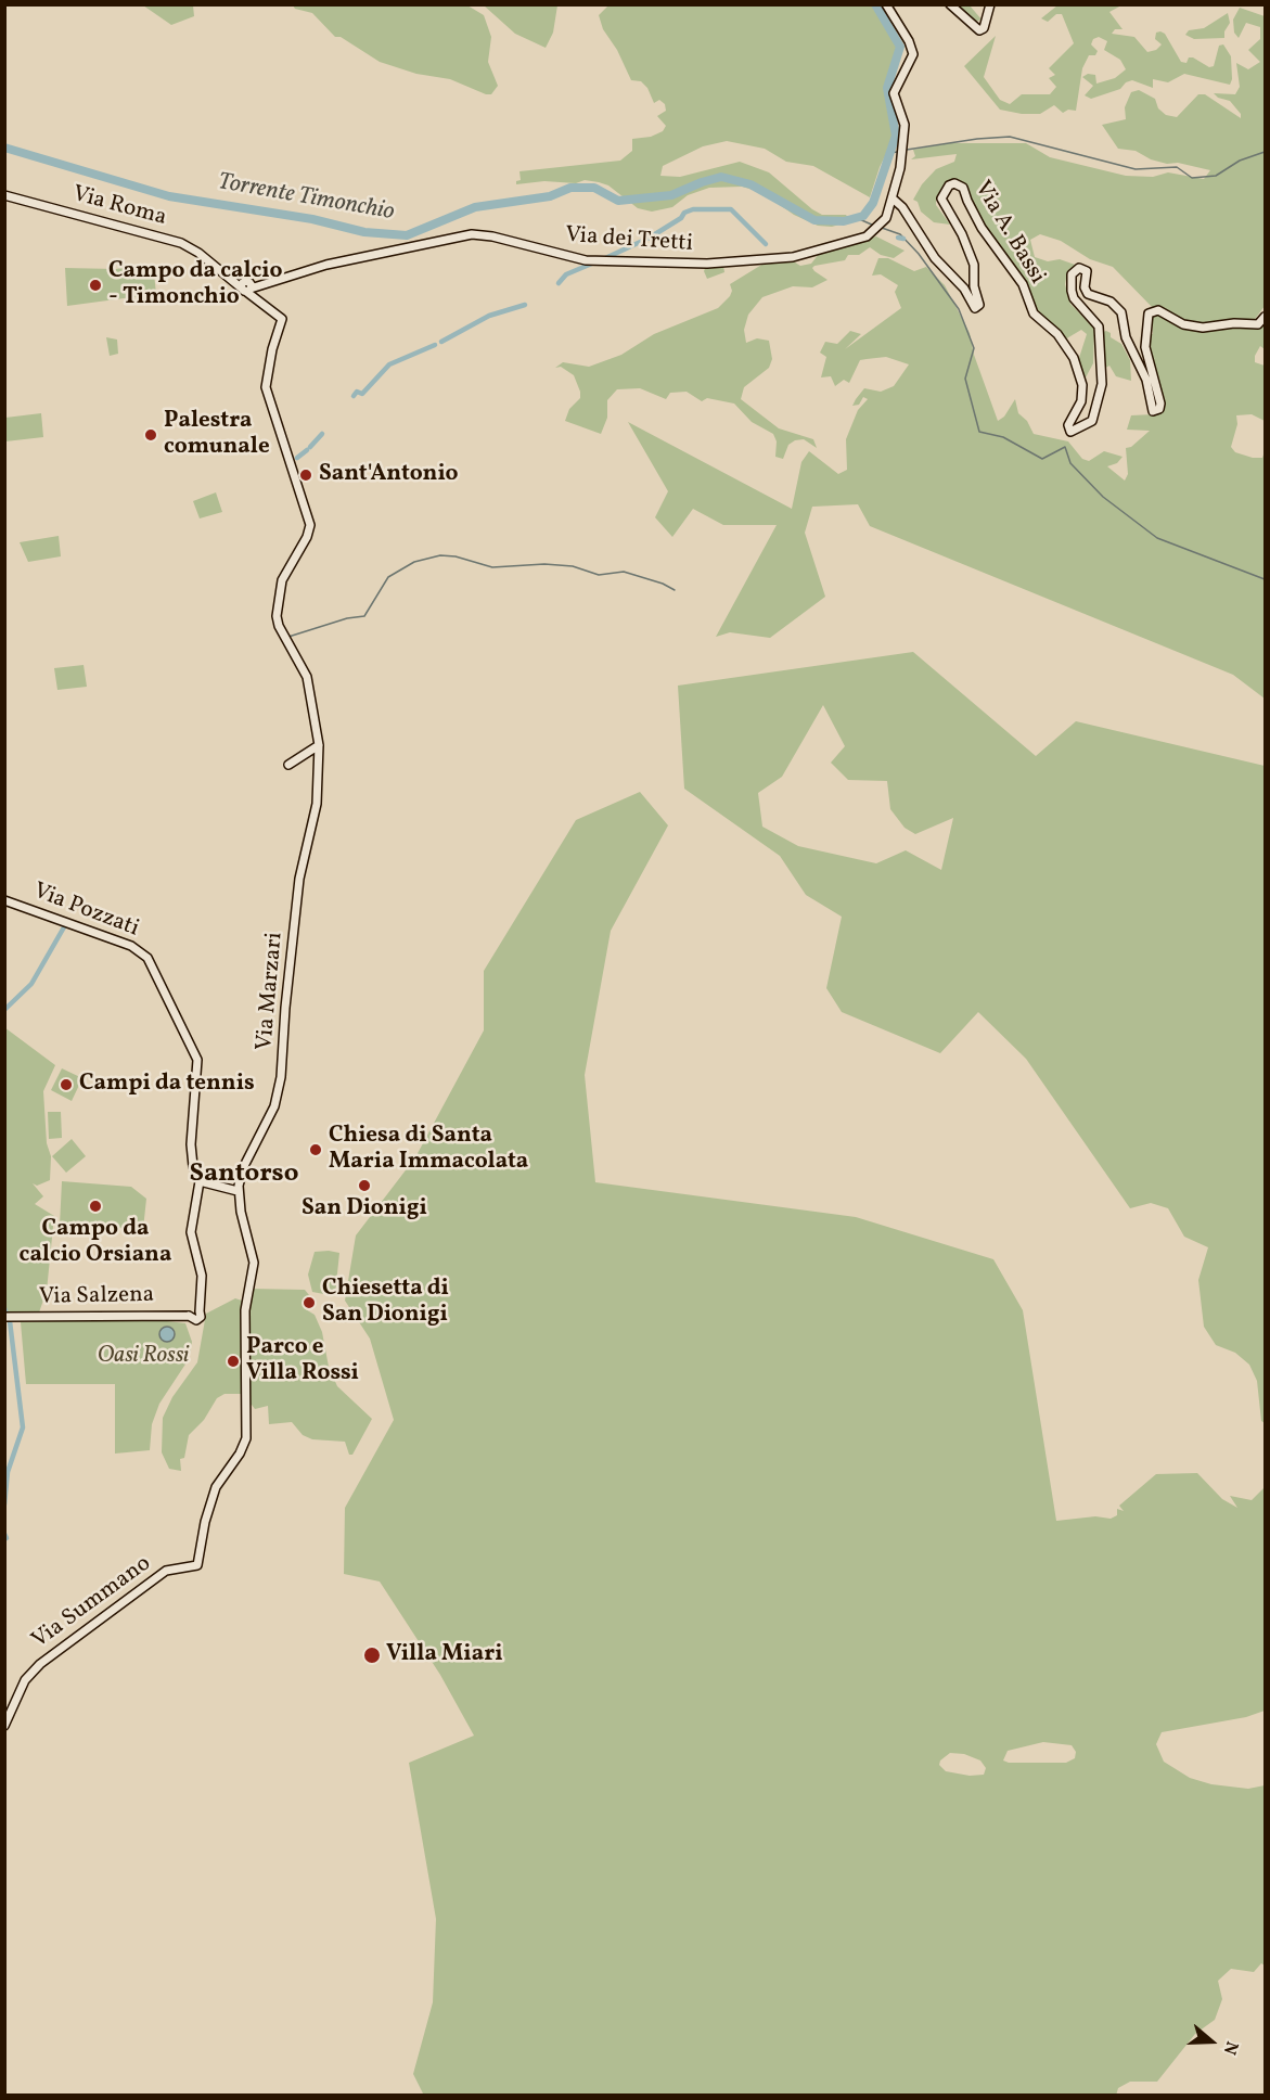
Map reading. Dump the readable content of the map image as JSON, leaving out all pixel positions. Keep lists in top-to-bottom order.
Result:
{
  "streets": {
    "street": [
      "Via Roma",
      "Via A. Bassi",
      "Via dei Tretti",
      "Via Pozzati",
      "Via Marzari",
      "Via Salzena",
      "Via Summano"
    ]
  },
  "crossings": [
    ["Via Roma", "Via dei Tretti"],
    ["Via Roma", "Via Marzari"],
    ["Via A. Bassi", "Via dei Tretti"],
    ["Via Pozzati", "Via Salzena"],
    ["Via Marzari", "Via Summano"]
  ],
  "districts": ["Santorso"],
  "water": ["Torrente Timonchio"],
  "parks": ["Oasi Rossi"],
  "places": [
    "Campo da calcio - Timonchio",
    "Palestra comunale",
    "Sant'Antonio",
    "Campi da tennis",
    "Chiesa di Santa Maria Immacolata",
    "San Dionigi",
    "Campo da calcio Orsiana",
    "Chiesetta di San Dionigi",
    "Parco e Villa Rossi",
    "Villa Miari"
  ],
  "north": "right"
}
